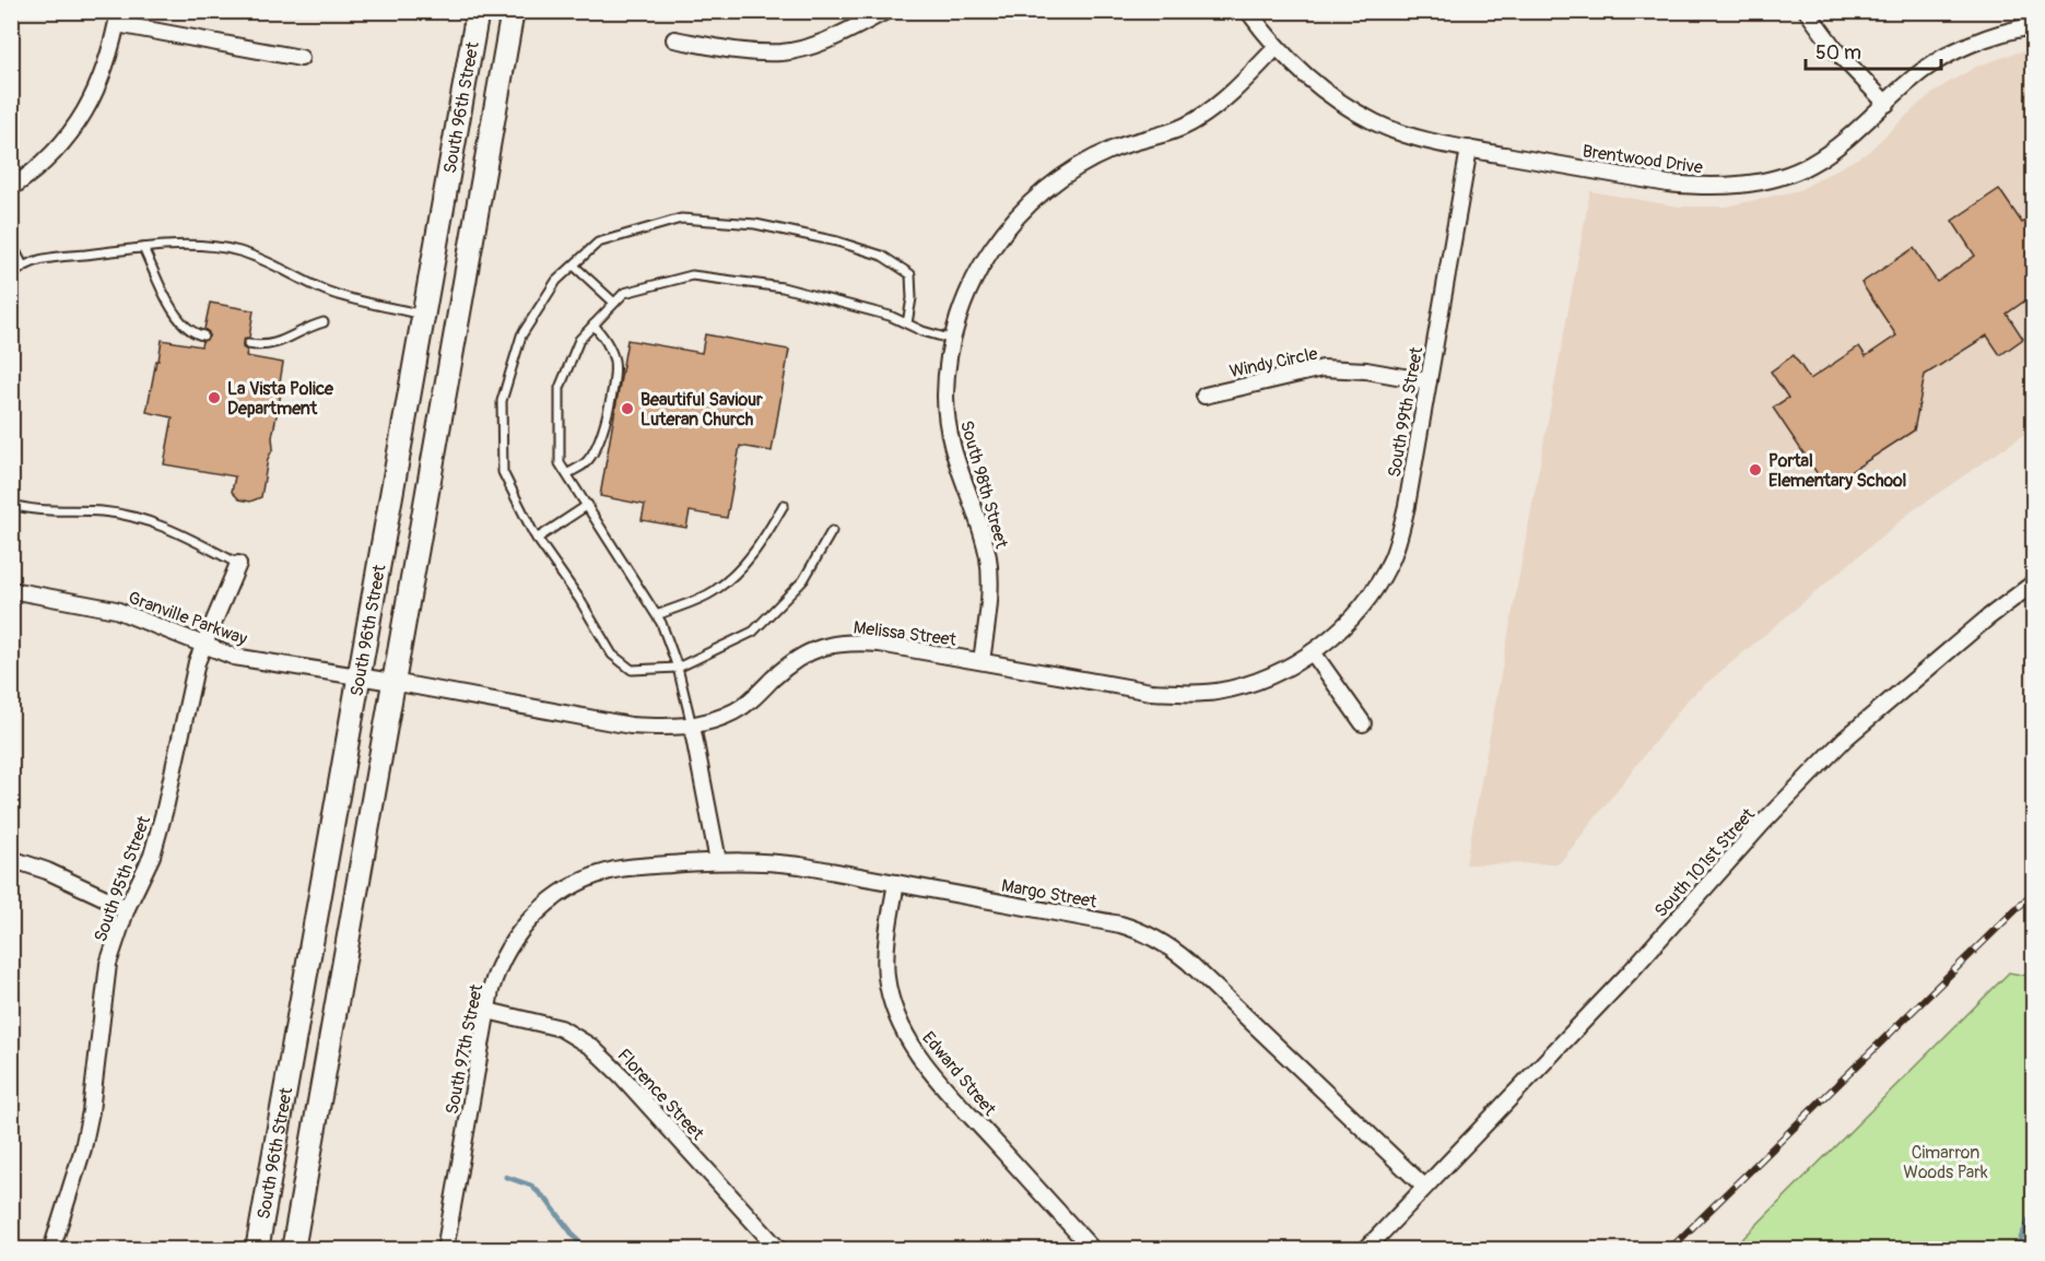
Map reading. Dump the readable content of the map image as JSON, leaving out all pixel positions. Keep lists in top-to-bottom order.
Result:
{
  "streets": {
    "main road": ["South 96th Street"],
    "street": [
      "Brentwood Drive",
      "Windy Circle",
      "South 99th Street",
      "South 98th Street",
      "Granville Parkway",
      "Melissa Street",
      "South 101st Street",
      "South 95th Street",
      "Margo Street",
      "South 97th Street",
      "Edward Street",
      "Florence Street"
    ]
  },
  "crossings": [
    ["South 96th Street", "Granville Parkway"],
    ["South 96th Street", "Melissa Street"],
    ["Brentwood Drive", "South 99th Street"],
    ["Brentwood Drive", "South 98th Street"],
    ["Windy Circle", "South 99th Street"],
    ["South 99th Street", "Melissa Street"],
    ["South 98th Street", "Melissa Street"],
    ["Granville Parkway", "Melissa Street"],
    ["Granville Parkway", "South 95th Street"],
    ["South 101st Street", "Margo Street"],
    ["Margo Street", "South 97th Street"],
    ["Margo Street", "Edward Street"],
    ["South 97th Street", "Florence Street"]
  ],
  "parks": ["Cimarron Woods Park"],
  "places": ["La Vista Police Department", "Beautiful Saviour Luteran Church", "Portal Elementary School"],
  "scale_bar": "50 m"
}
